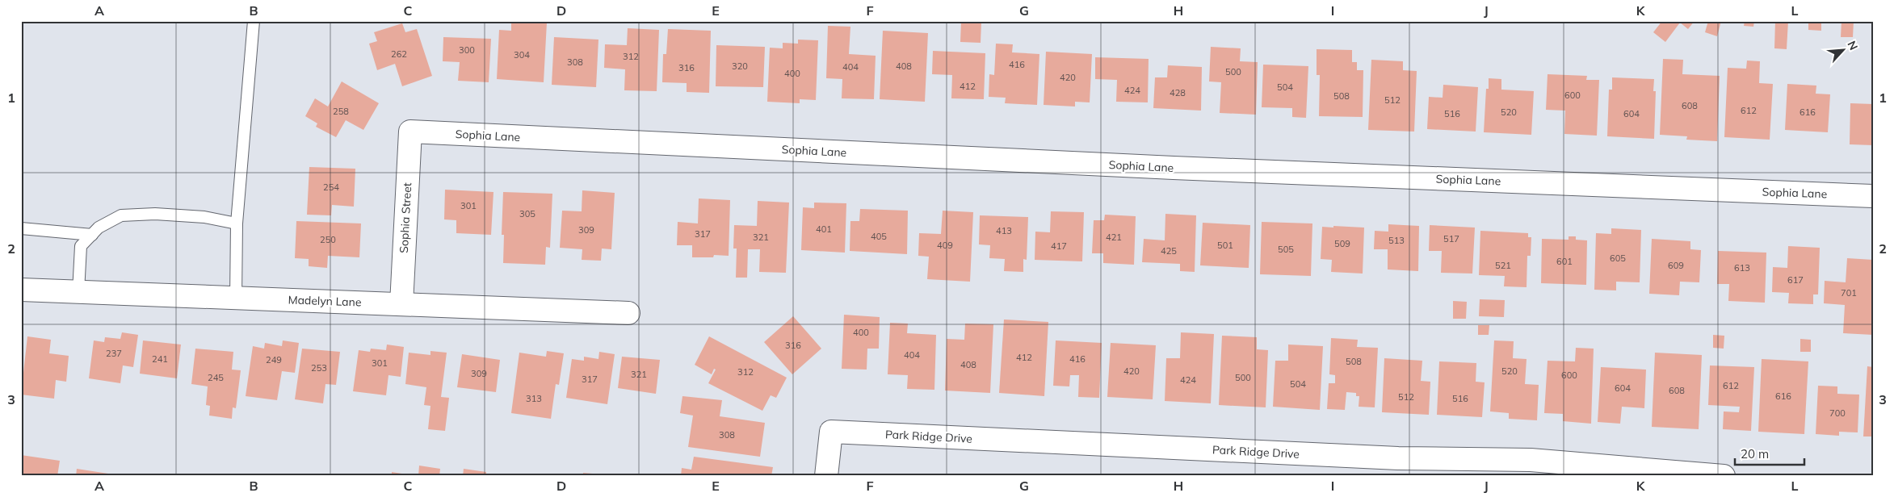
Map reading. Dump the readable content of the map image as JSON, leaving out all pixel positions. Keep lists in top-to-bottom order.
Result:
{
  "streets": {
    "street": [
      "Sophia Lane",
      "Sophia Street",
      "Madelyn Lane",
      "Park Ridge Drive"
    ]
  },
  "crossings": [
    ["Sophia Lane", "Sophia Street"],
    ["Sophia Street", "Madelyn Lane"]
  ],
  "house_numbers": [
    "300",
    "262",
    "304",
    "312",
    "308",
    "416",
    "320",
    "408",
    "404",
    "316",
    "500",
    "400",
    "420",
    "412",
    "504",
    "424",
    "428",
    "600",
    "508",
    "512",
    "608",
    "612",
    "258",
    "520",
    "616",
    "516",
    "604",
    "254",
    "301",
    "305",
    "401",
    "309",
    "413",
    "317",
    "405",
    "321",
    "421",
    "517",
    "250",
    "513",
    "509",
    "409",
    "501",
    "417",
    "505",
    "425",
    "605",
    "601",
    "521",
    "609",
    "613",
    "617",
    "701",
    "400",
    "316",
    "237",
    "404",
    "412",
    "241",
    "416",
    "249",
    "508",
    "301",
    "408",
    "253",
    "420",
    "520",
    "312",
    "309",
    "321",
    "600",
    "245",
    "500",
    "317",
    "424",
    "504",
    "612",
    "604",
    "608",
    "616",
    "512",
    "313",
    "516",
    "700",
    "308"
  ],
  "scale_bar": "20 m",
  "north": "top right",
  "grid": {
    "columns": [
      "A",
      "B",
      "C",
      "D",
      "E",
      "F",
      "G",
      "H",
      "I",
      "J",
      "K",
      "L"
    ],
    "rows": ["1", "2", "3"]
  }
}
